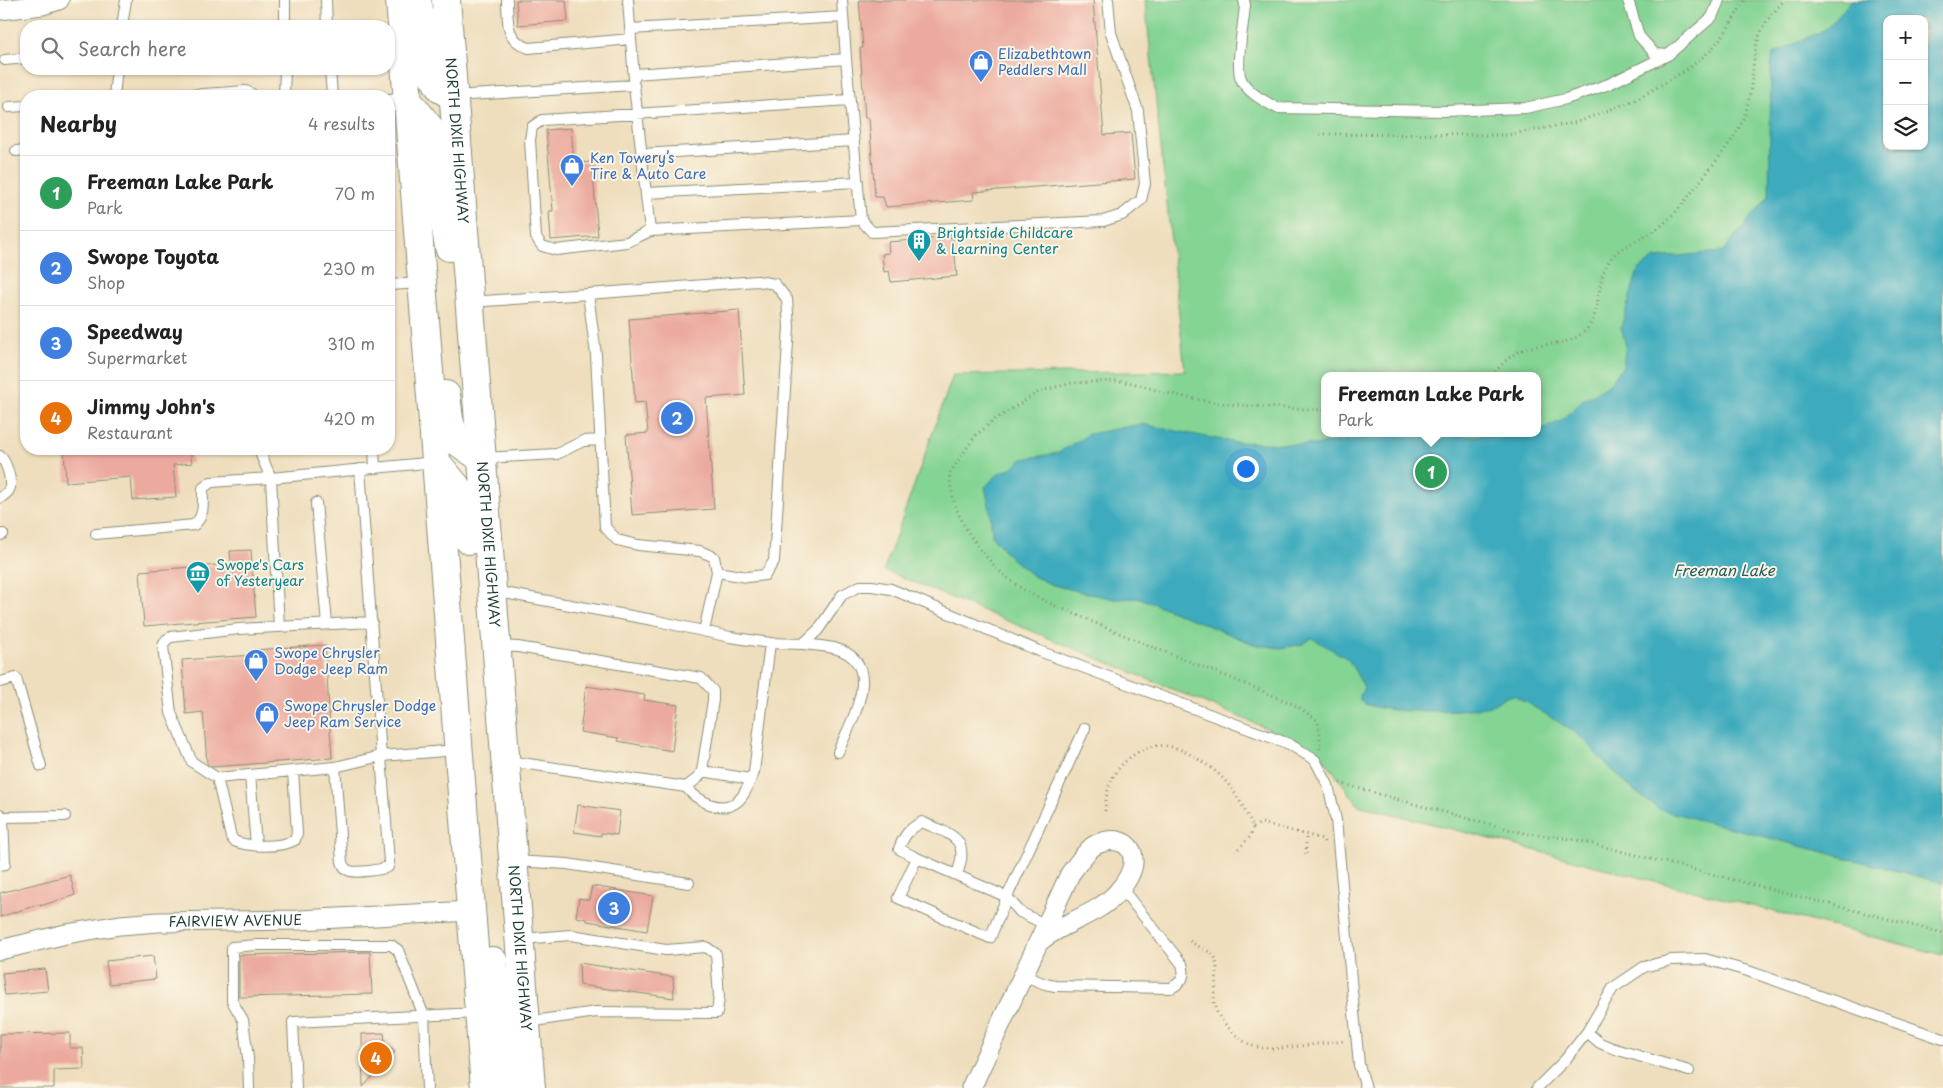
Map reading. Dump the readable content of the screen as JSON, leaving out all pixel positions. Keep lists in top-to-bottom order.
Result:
{
  "streets": {
    "main road": ["NORTH DIXIE HIGHWAY"],
    "street": ["FAIRVIEW AVENUE"]
  },
  "water": ["Freeman Lake"],
  "places": {
    "shop": [
      "Elizabethtown Peddlers Mall",
      "Ken Towery’s Tire & Auto Care",
      "Swope Chrysler Dodge Jeep Ram",
      "Swope Chrysler Dodge Jeep Ram Service"
    ],
    "building": ["Brightside Childcare & Learning Center"],
    "museum": ["Swope's Cars of Yesteryear"]
  },
  "page": {
    "map_buttons": ["+", "−"],
    "search": "Search here",
    "heading": ["Nearby", "4 results"],
    "list": [
      {
        "mark": "1",
        "name": "Freeman Lake Park",
        "note": "Park",
        "value": "70 m"
      },
      {
        "mark": "2",
        "name": "Swope Toyota",
        "note": "Shop",
        "value": "230 m"
      },
      {
        "mark": "3",
        "name": "Speedway",
        "note": "Supermarket",
        "value": "310 m"
      },
      {
        "mark": "4",
        "name": "Jimmy John's",
        "note": "Restaurant",
        "value": "420 m"
      }
    ],
    "popup": ["Freeman Lake Park", "Park"],
    "pins": [
      "2",
      "1",
      "3",
      "4"
    ]
  }
}
